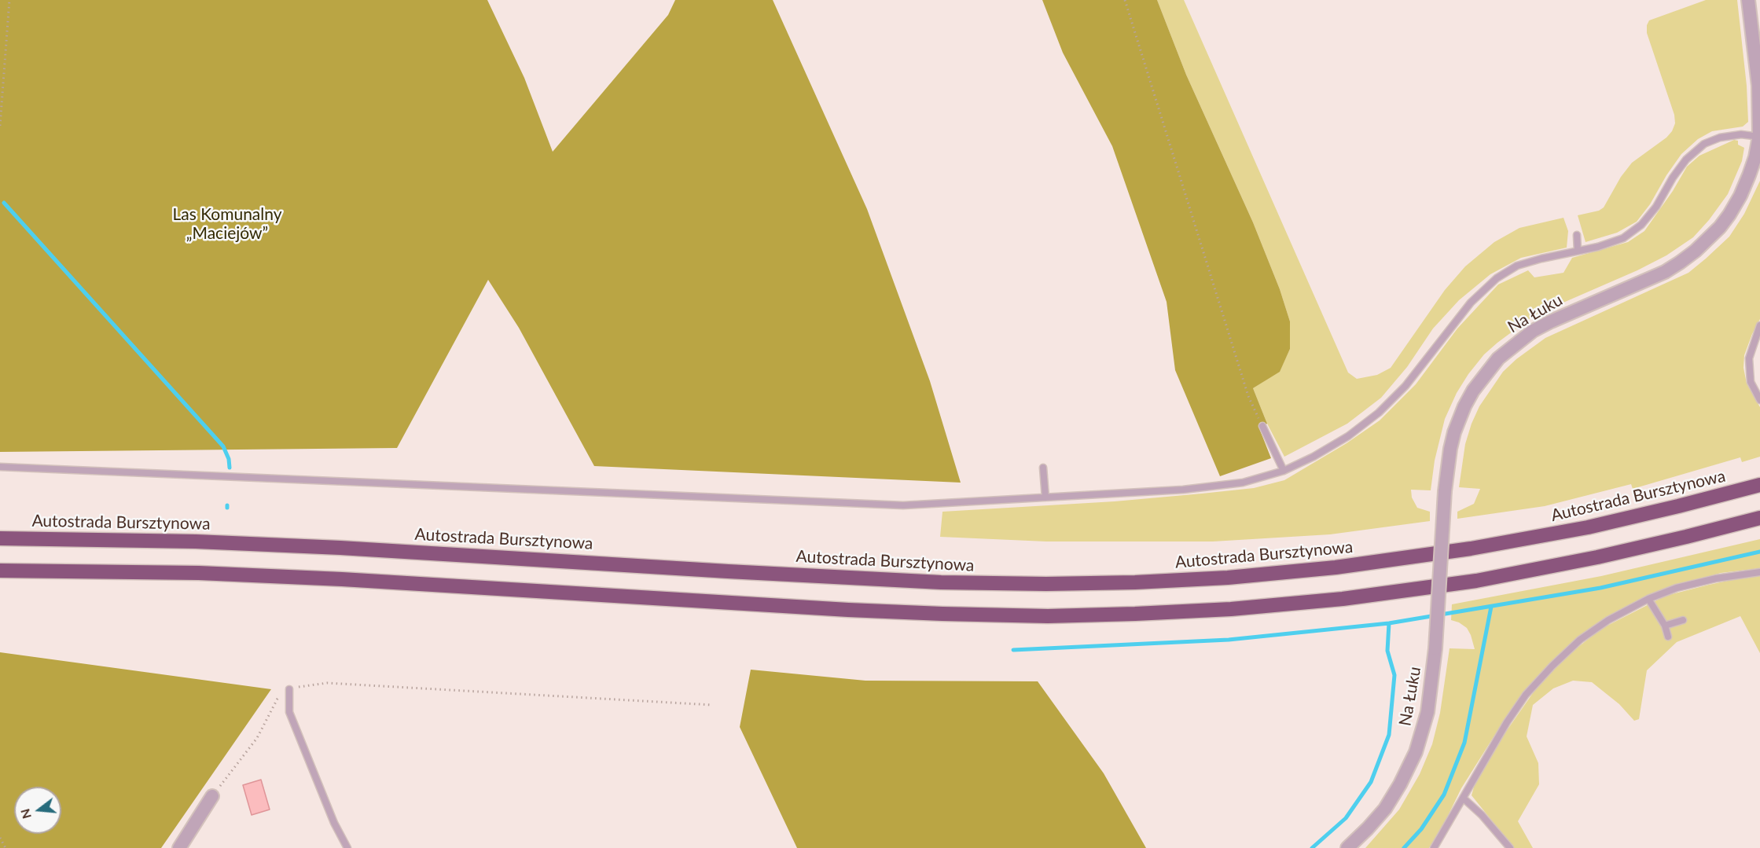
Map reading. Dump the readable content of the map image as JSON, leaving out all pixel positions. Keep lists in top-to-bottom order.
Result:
{
  "streets": {
    "highway": ["Autostrada Bursztynowa"],
    "street": ["Na Łuku"]
  },
  "parks": ["Las Komunalny „Maciejów”"],
  "north": "left"
}
